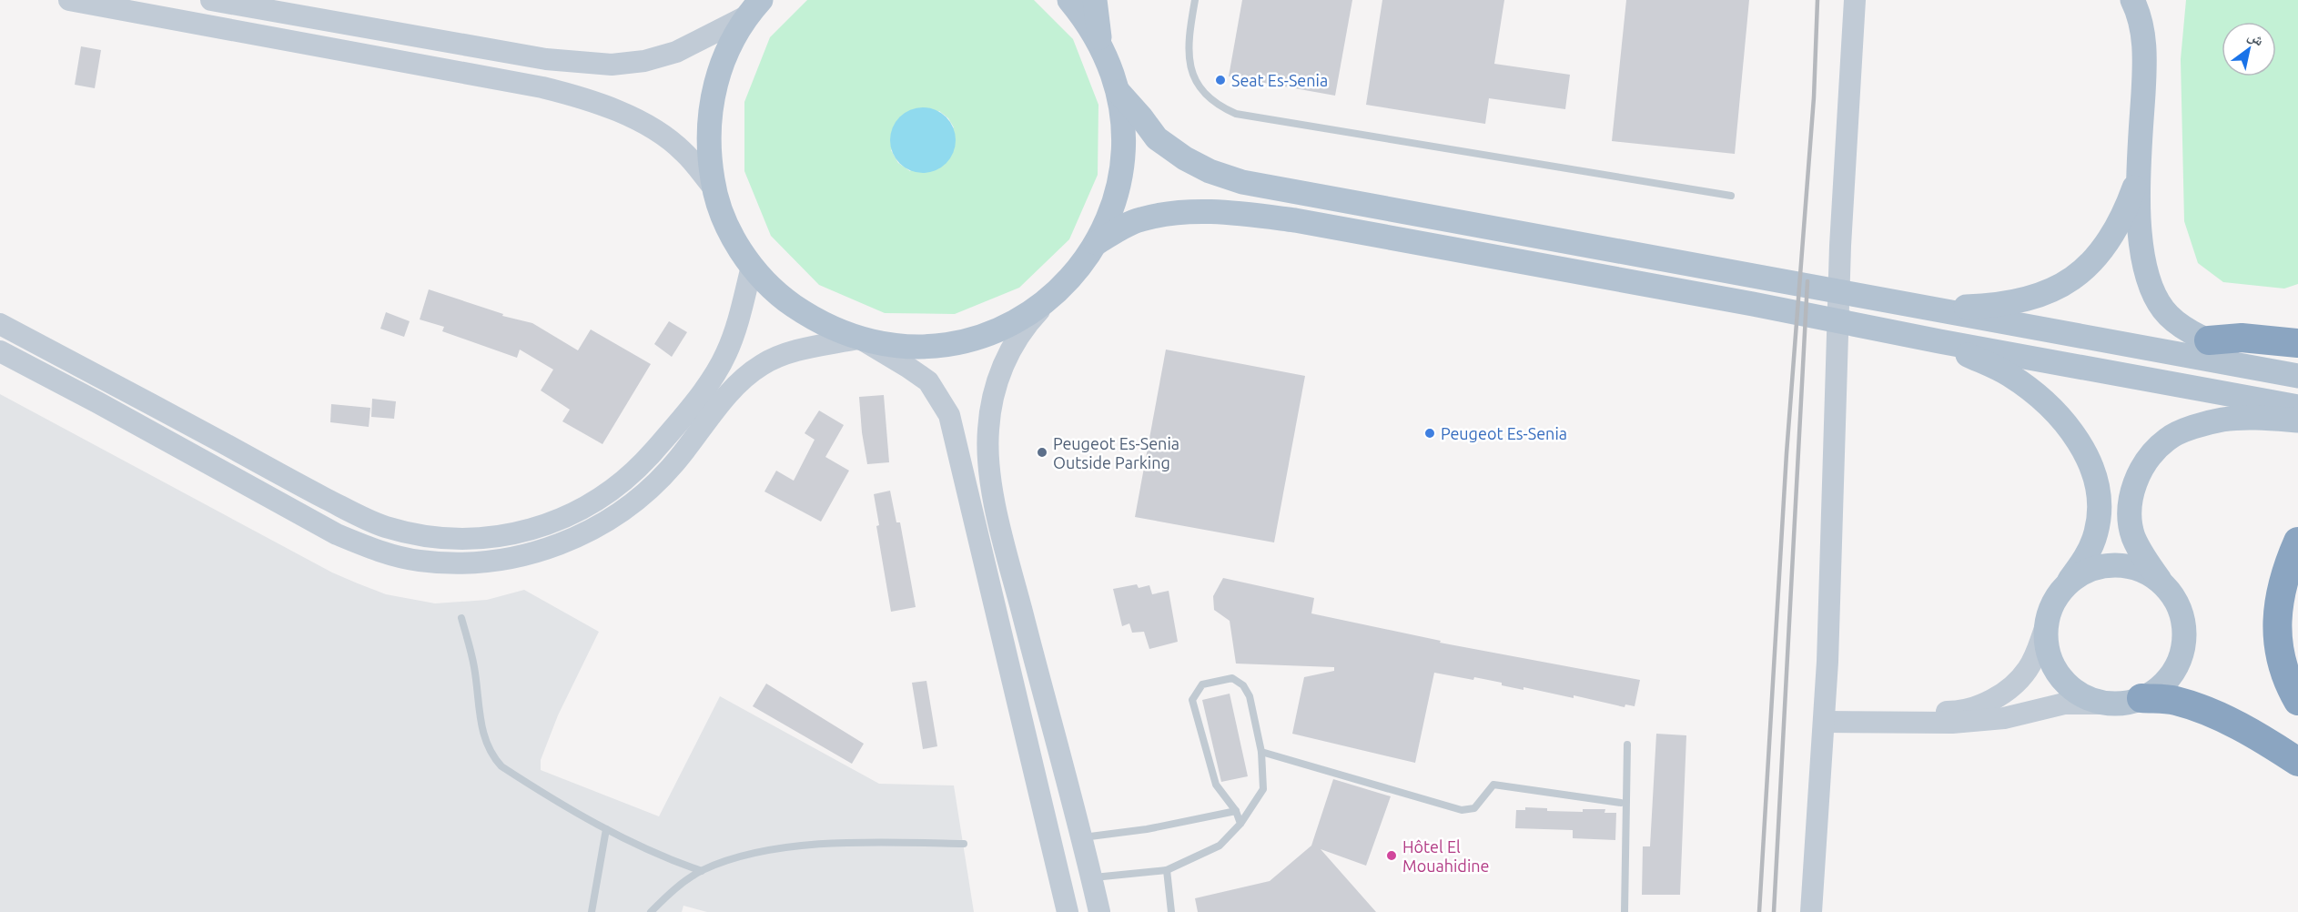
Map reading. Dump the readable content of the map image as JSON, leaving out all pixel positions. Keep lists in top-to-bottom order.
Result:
{
  "places": [
    "Seat Es-Senia",
    "Peugeot Es-Senia",
    "Peugeot Es-Senia Outside Parking",
    "Hôtel El Mouahidine"
  ],
  "north": "top right"
}
